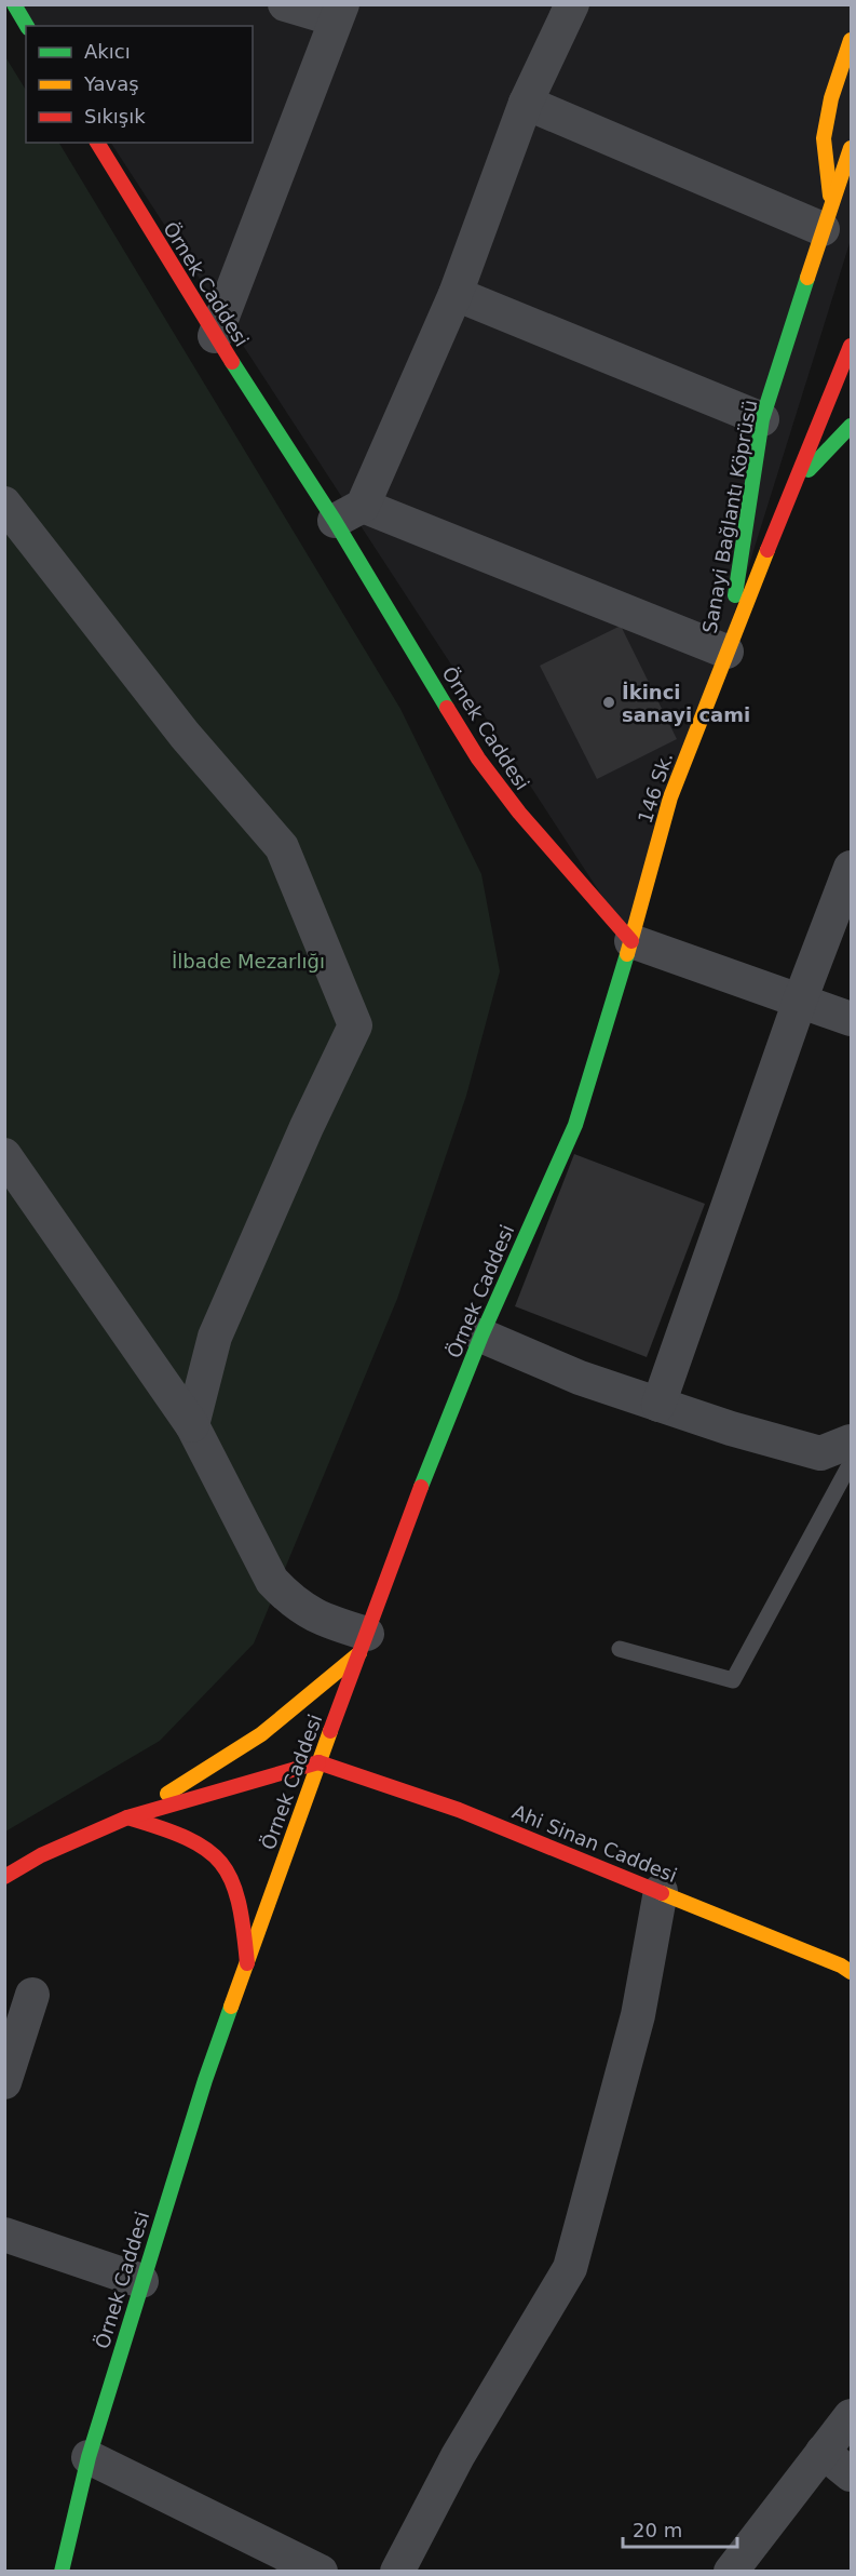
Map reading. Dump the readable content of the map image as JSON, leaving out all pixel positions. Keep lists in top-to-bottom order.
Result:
{
  "streets": {
    "main road": [
      "Örnek Caddesi",
      "Sanayi Bağlantı Köprüsü",
      "146 Sk.",
      "Ahi Sinan Caddesi"
    ]
  },
  "crossings": [
    ["Örnek Caddesi", "146 Sk."],
    ["Örnek Caddesi", "Ahi Sinan Caddesi"],
    ["Sanayi Bağlantı Köprüsü", "146 Sk."]
  ],
  "parks": ["İlbade Mezarlığı"],
  "places": ["İkinci sanayi cami"],
  "legend": ["Akıcı", "Yavaş", "Sıkışık"],
  "scale_bar": "20 m"
}
